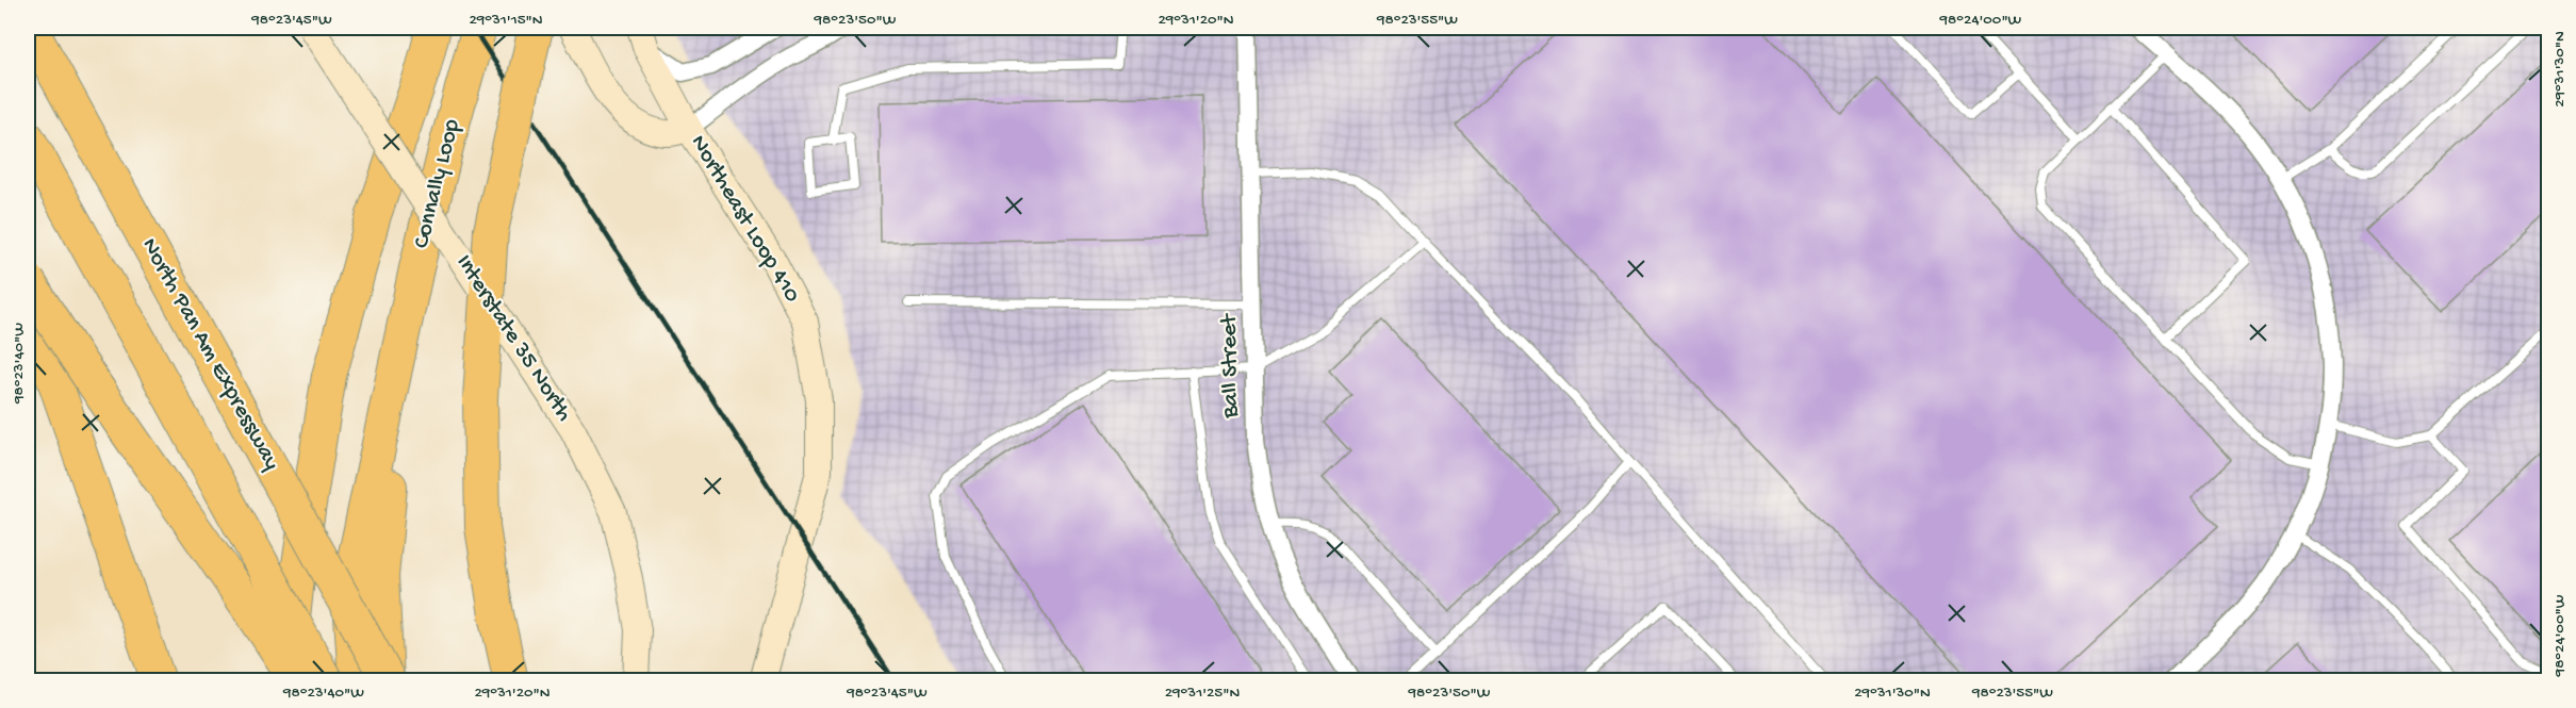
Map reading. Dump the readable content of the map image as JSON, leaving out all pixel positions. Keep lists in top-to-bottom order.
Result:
{
  "streets": {
    "highway": ["Connally Loop", "North Pan Am Expressway"],
    "main road": ["Northeast Loop 410", "Interstate 35 North"],
    "street": ["Ball Street"]
  },
  "coordinates": [
    "98°23'45\"W",
    "29°31'15\"N",
    "98°23'50\"W",
    "29°31'20\"N",
    "98°23'55\"W",
    "98°24'00\"W",
    "29°31'30\"N",
    "98°23'40\"W",
    "29°31'25\"N"
  ]
}
